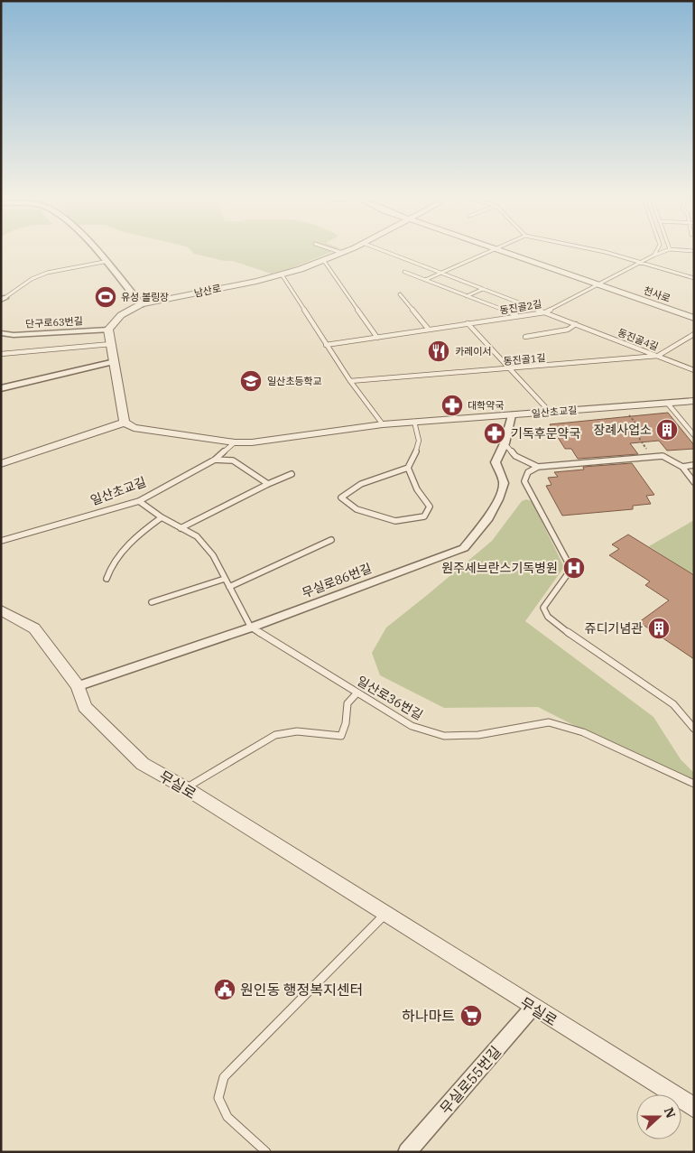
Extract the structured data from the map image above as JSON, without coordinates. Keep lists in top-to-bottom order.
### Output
{
  "streets": {
    "street": [
      "남산로",
      "천사로",
      "단구로63번길",
      "일산초교길",
      "무실로86번길",
      "무실로",
      "무실로55번길"
    ],
    "lane": [
      "동진골2길",
      "동진골4길",
      "동진골1길",
      "일산로36번길"
    ]
  },
  "crossings": [
    ["남산로", "단구로63번길"],
    ["천사로", "동진골2길"],
    ["동진골2길", "동진골4길"],
    ["동진골4길", "동진골1길"],
    ["일산초교길", "무실로86번길"],
    ["무실로86번길", "일산로36번길"],
    ["무실로86번길", "무실로"],
    ["무실로", "무실로55번길"]
  ],
  "places": {
    "sports": ["유성 볼링장"],
    "restaurant": ["카레이서"],
    "school or university": ["일산초등학교"],
    "pharmacy": ["대학약국", "기독후문약국"],
    "building": ["장례사업소", "쥬디기념관"],
    "hospital": ["원주세브란스기독병원"],
    "public building": ["원인동 행정복지센터"],
    "supermarket": ["하나마트"]
  },
  "north": "right"
}
